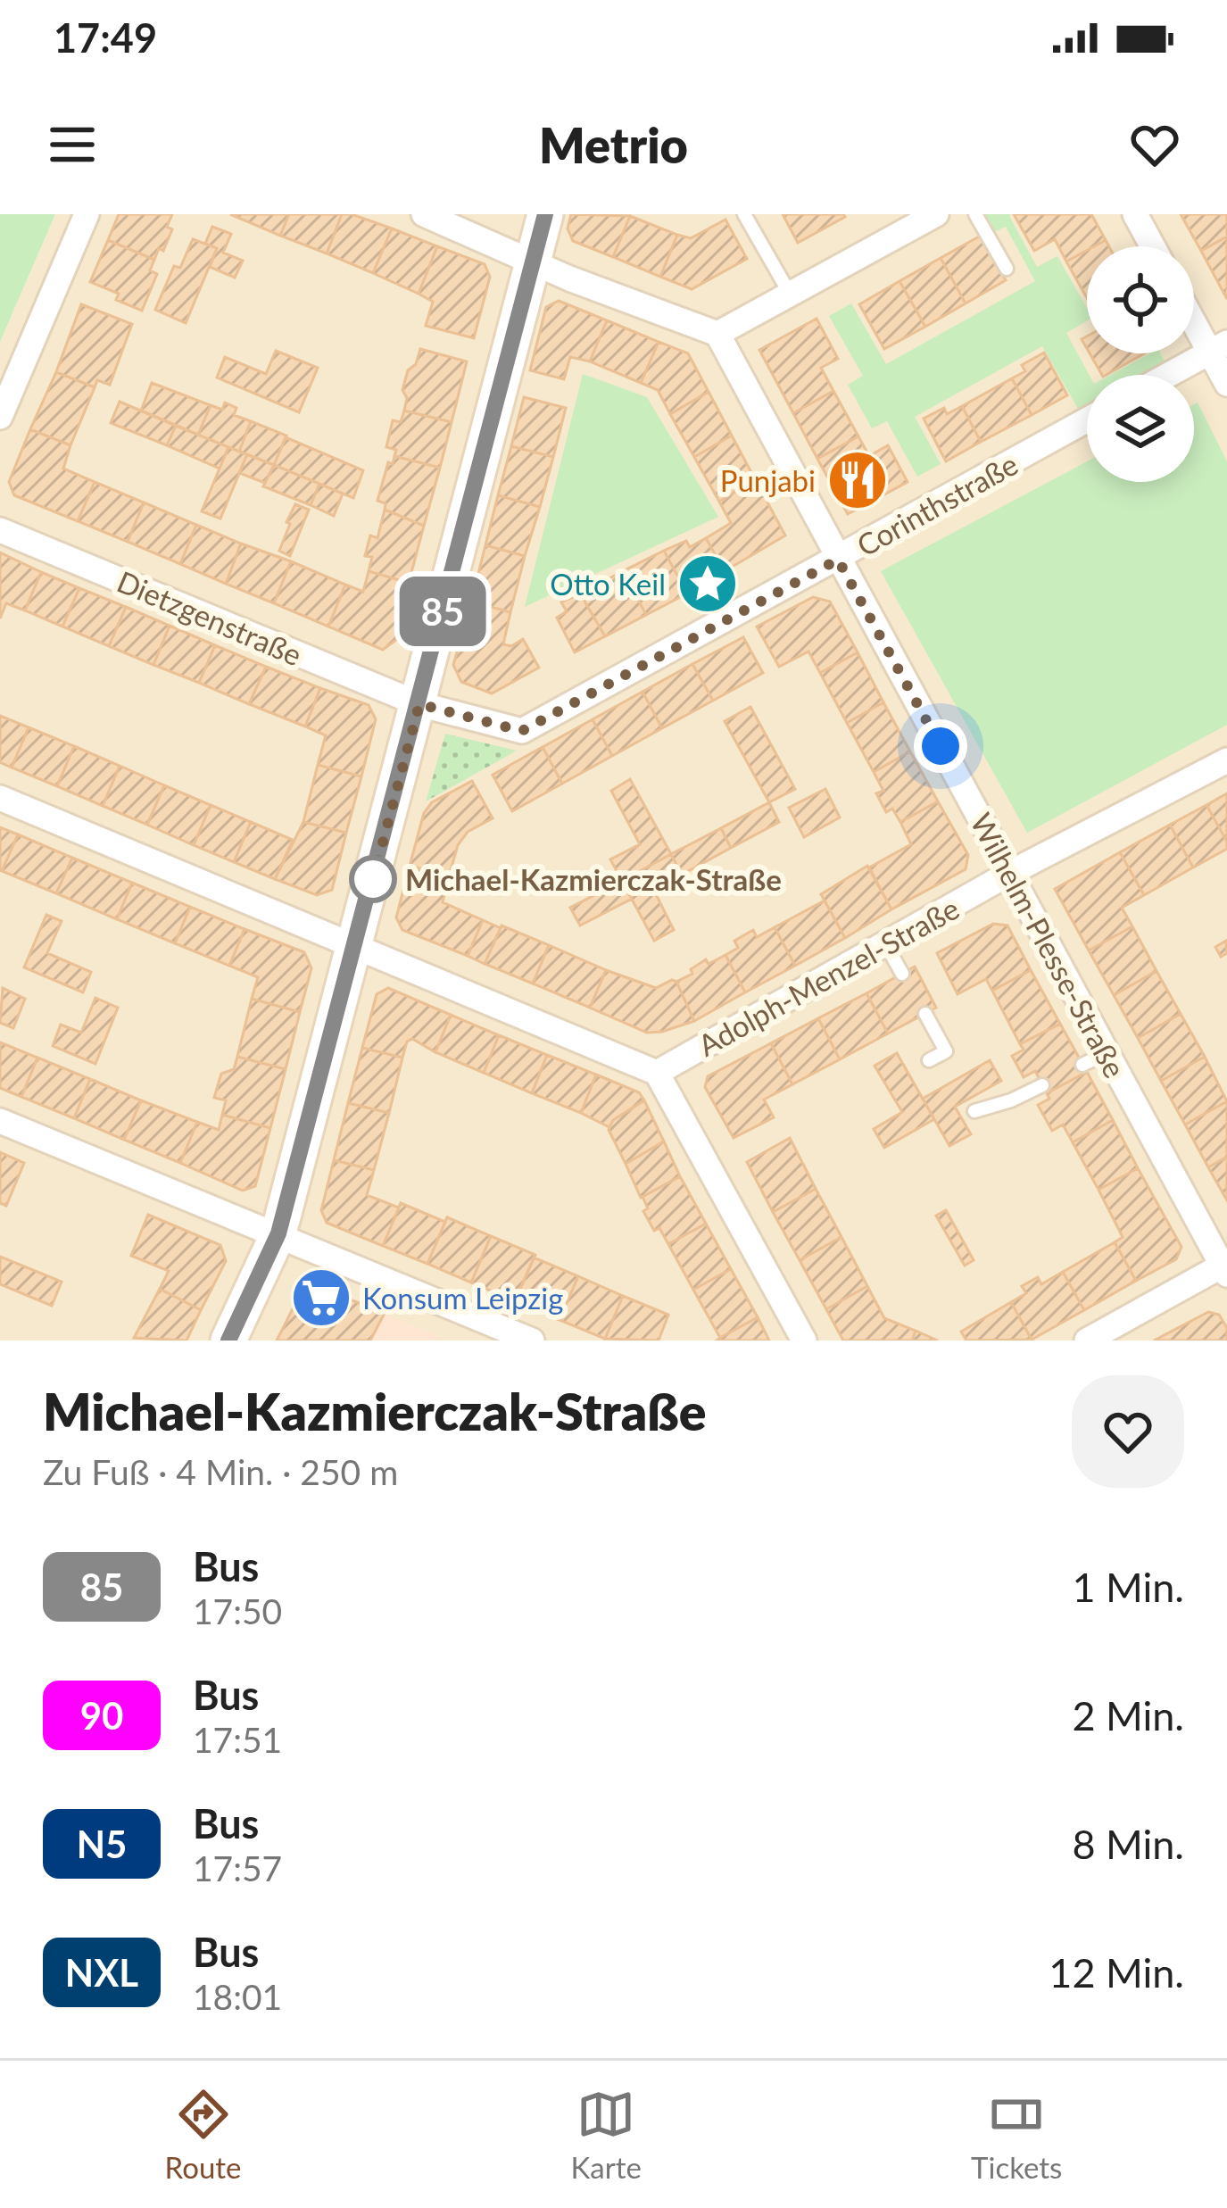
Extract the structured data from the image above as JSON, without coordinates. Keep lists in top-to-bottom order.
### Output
{
  "streets": {
    "street": [
      "Corinthstraße",
      "Dietzgenstraße",
      "Wilhelm-Plesse-Straße",
      "Adolph-Menzel-Straße"
    ]
  },
  "crossings": [
    ["Corinthstraße", "Dietzgenstraße"],
    ["Corinthstraße", "Wilhelm-Plesse-Straße"],
    ["Wilhelm-Plesse-Straße", "Adolph-Menzel-Straße"]
  ],
  "places": {
    "restaurant": ["Punjabi"],
    "place": ["Otto Keil"],
    "other": ["Michael-Kazmierczak-Straße"],
    "supermarket": ["Konsum Leipzig"]
  },
  "lines": ["bus line 85"],
  "page": {
    "status": "17:49",
    "header": "Metrio",
    "on_map": "85",
    "heading": ["Michael-Kazmierczak-Straße", "Zu Fuß · 4 Min. · 250 m"],
    "list": [
      {
        "mark": "85",
        "name": "Bus",
        "note": "17:50",
        "value": "1 Min."
      },
      {
        "mark": "90",
        "name": "Bus",
        "note": "17:51",
        "value": "2 Min."
      },
      {
        "mark": "N5",
        "name": "Bus",
        "note": "17:57",
        "value": "8 Min."
      },
      {
        "mark": "NXL",
        "name": "Bus",
        "note": "18:01",
        "value": "12 Min."
      }
    ],
    "tabs": ["Route", "Karte", "Tickets"]
  }
}
